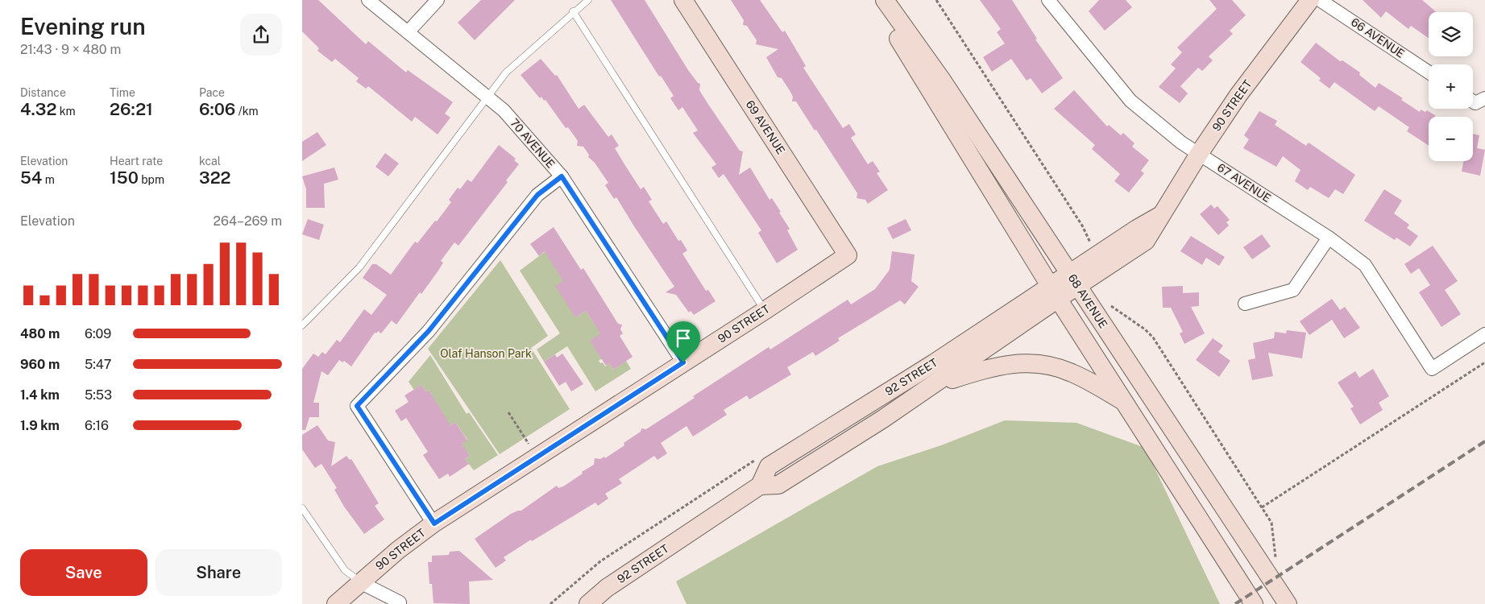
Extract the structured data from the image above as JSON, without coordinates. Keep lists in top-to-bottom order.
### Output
{
  "streets": {
    "main road": [
      "90 STREET",
      "69 AVENUE",
      "68 AVENUE",
      "92 STREET"
    ],
    "street": ["66 AVENUE", "70 AVENUE", "67 AVENUE"]
  },
  "crossings": [
    ["90 STREET", "69 AVENUE"],
    ["90 STREET", "70 AVENUE"],
    ["90 STREET", "67 AVENUE"],
    ["90 STREET", "68 AVENUE"],
    ["90 STREET", "92 STREET"],
    ["68 AVENUE", "92 STREET"]
  ],
  "parks": ["Olaf Hanson Park"],
  "page": {
    "heading": ["Evening run", "21:43 · 9 × 480 m"],
    "map_buttons": ["+", "−"],
    "stats": [
      ["Distance", "4.32 km"],
      ["Time", "26:21"],
      ["Pace", "6:06 /km"],
      ["Elevation", "54 m"],
      ["Heart rate", "150 bpm"],
      ["kcal", "322"]
    ],
    "chart": ["Elevation", "264–269 m"],
    "list": [
      {
        "name": "480 m",
        "note": "6:09"
      },
      {
        "name": "960 m",
        "note": "5:47"
      },
      {
        "name": "1.4 km",
        "note": "5:53"
      },
      {
        "name": "1.9 km",
        "note": "6:16"
      }
    ],
    "buttons": ["Save", "Share"]
  }
}
